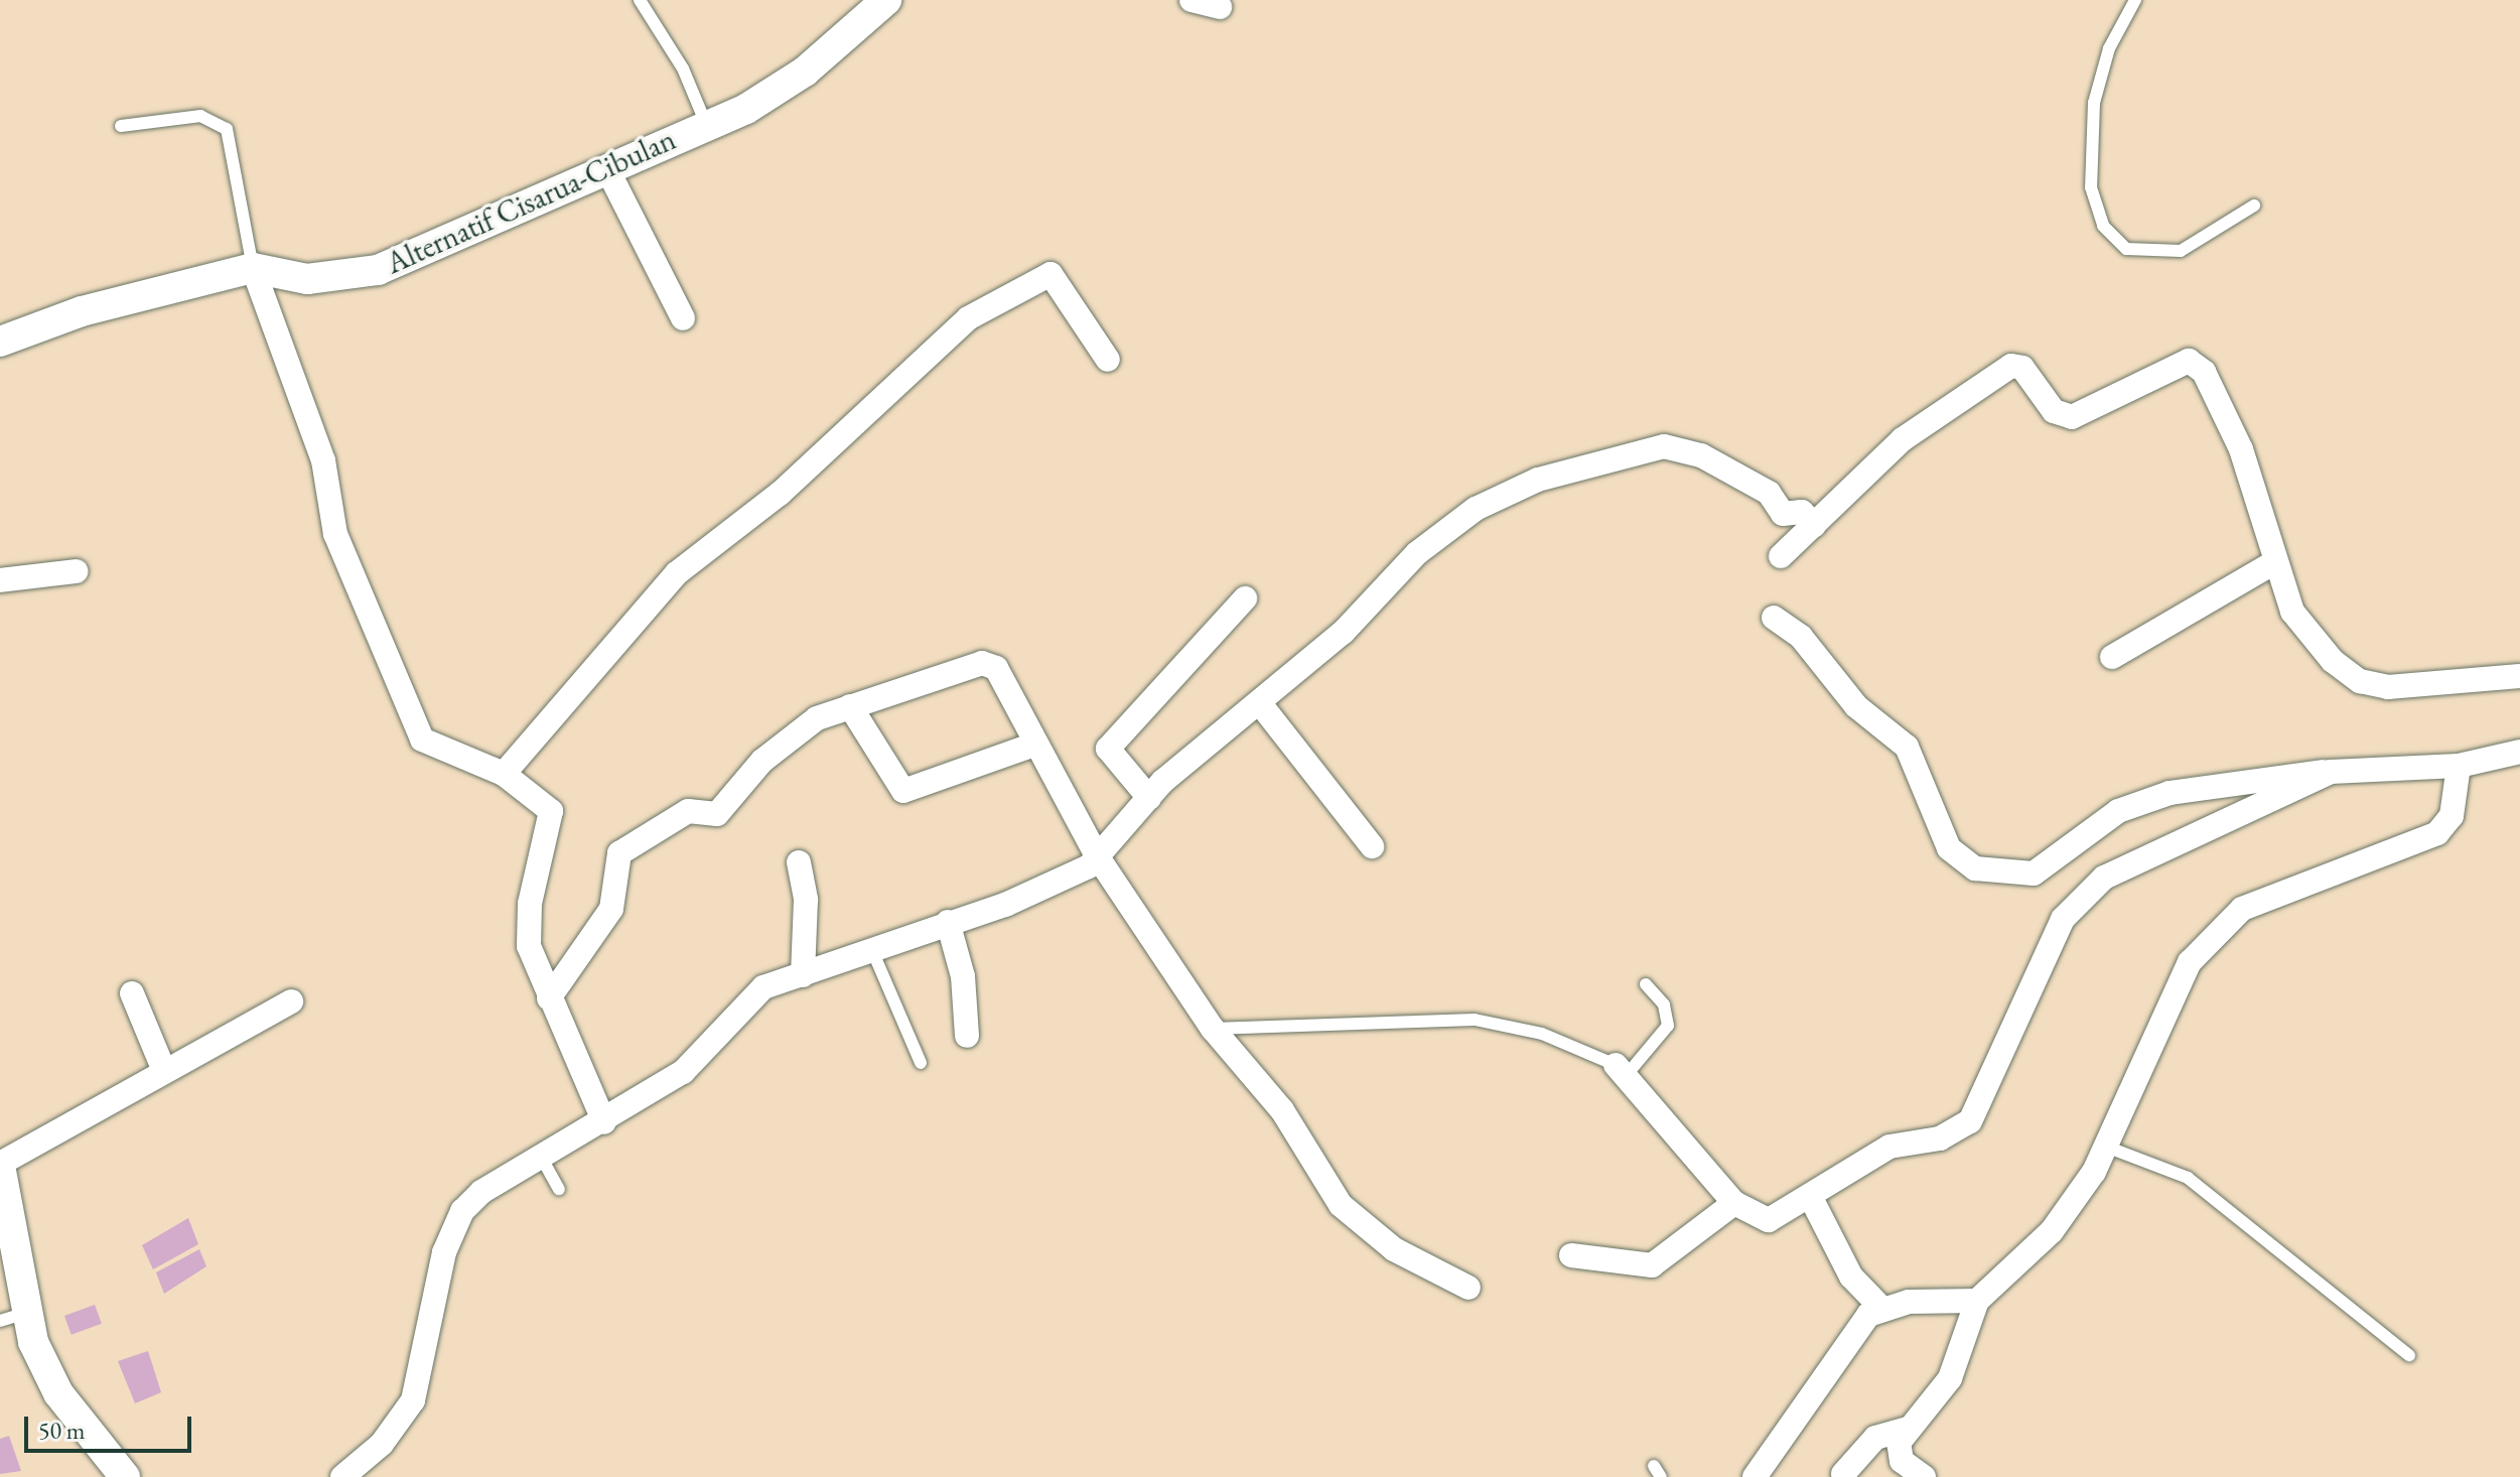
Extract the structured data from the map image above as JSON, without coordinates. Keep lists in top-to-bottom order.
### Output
{
  "streets": {
    "street": ["Alternatif Cisarua-Cibulan"]
  },
  "scale_bar": "50 m"
}
